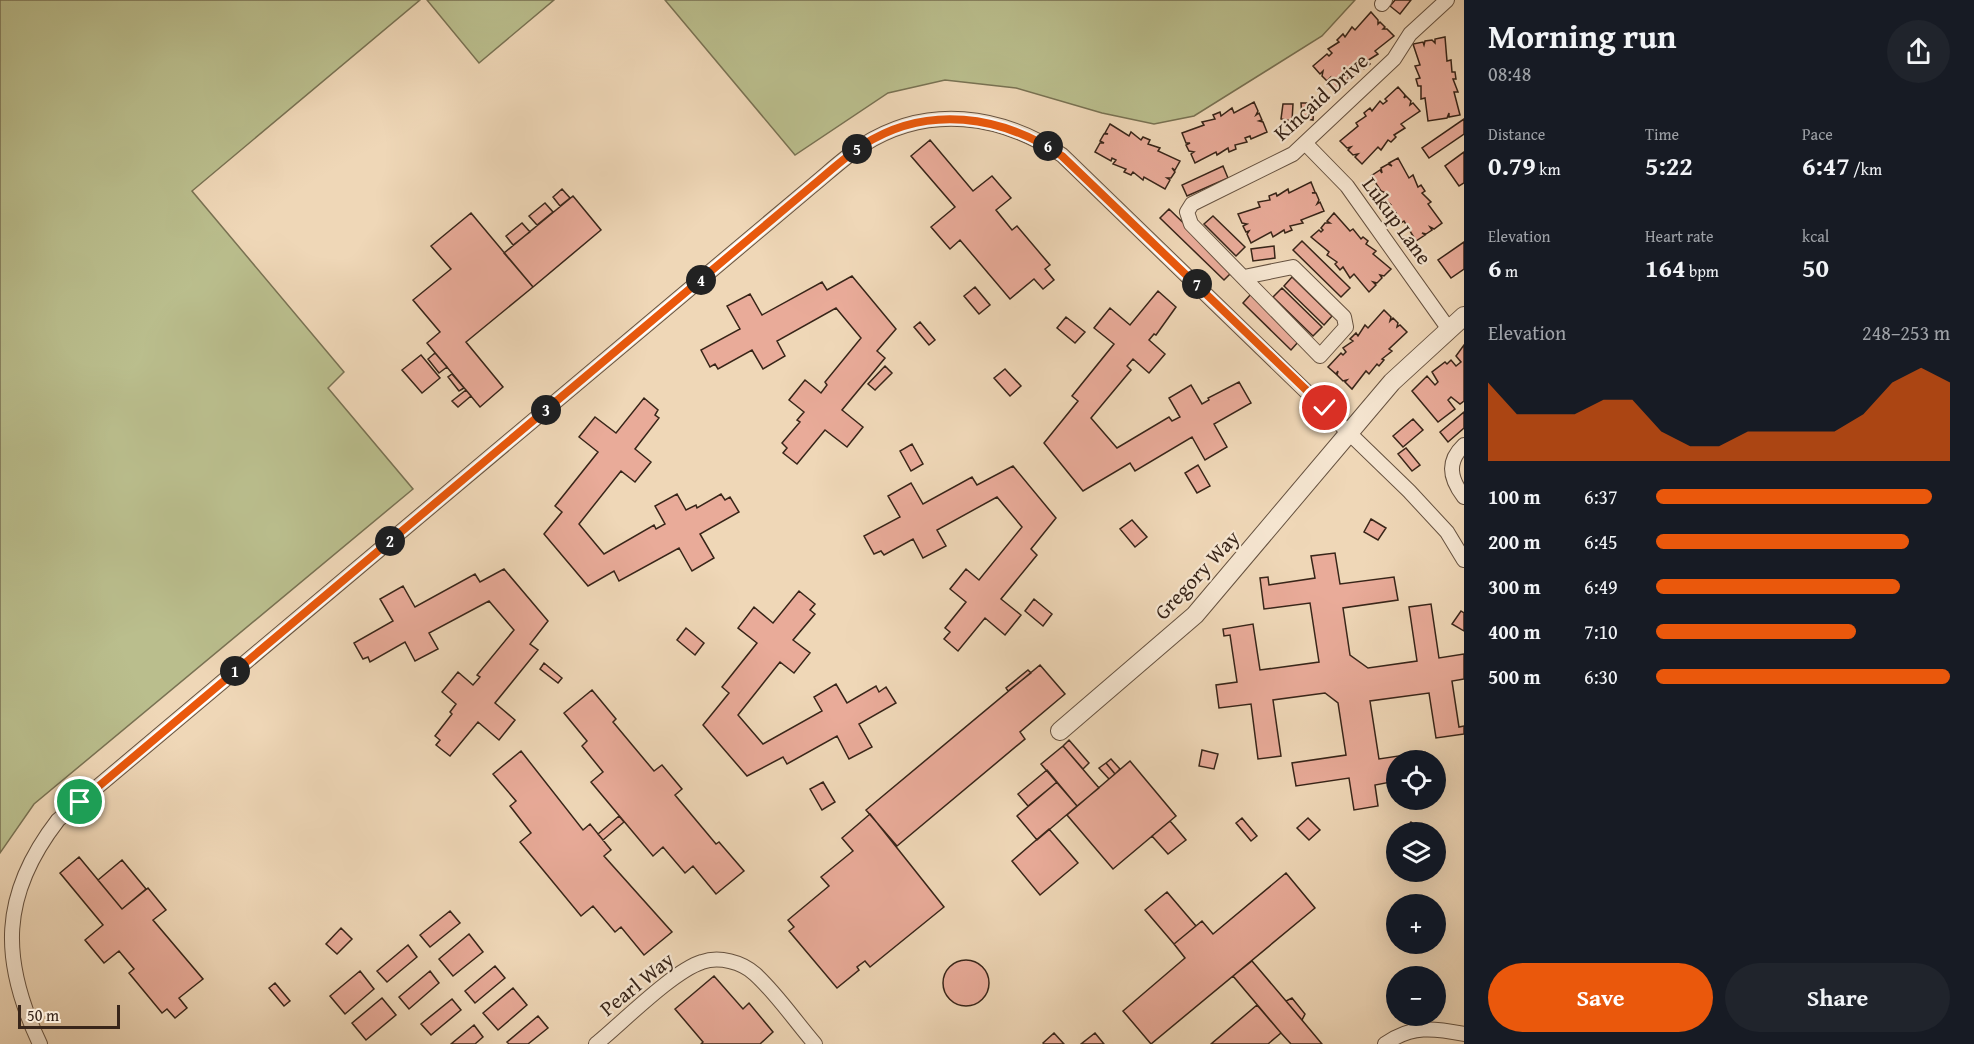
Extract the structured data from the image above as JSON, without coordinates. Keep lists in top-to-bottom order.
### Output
{
  "streets": {
    "street": [
      "Kincaid Drive",
      "Lukup Lane",
      "Gregory Way",
      "Pearl Way"
    ]
  },
  "crossings": [
    ["Kincaid Drive", "Lukup Lane"],
    ["Lukup Lane", "Gregory Way"]
  ],
  "scale_bar": "50 m",
  "page": {
    "heading": ["Morning run", "08:48"],
    "stats": [
      ["Distance", "0.79 km"],
      ["Time", "5:22"],
      ["Pace", "6:47 /km"],
      ["Elevation", "6 m"],
      ["Heart rate", "164 bpm"],
      ["kcal", "50"]
    ],
    "pins": [
      "6",
      "5",
      "4",
      "7",
      "3",
      "2",
      "1"
    ],
    "chart": ["Elevation", "248–253 m"],
    "list": [
      {
        "name": "100 m",
        "note": "6:37"
      },
      {
        "name": "200 m",
        "note": "6:45"
      },
      {
        "name": "300 m",
        "note": "6:49"
      },
      {
        "name": "400 m",
        "note": "7:10"
      },
      {
        "name": "500 m",
        "note": "6:30"
      }
    ],
    "map_buttons": ["+", "−"],
    "buttons": ["Save", "Share"],
    "scale": "50 m"
  }
}
